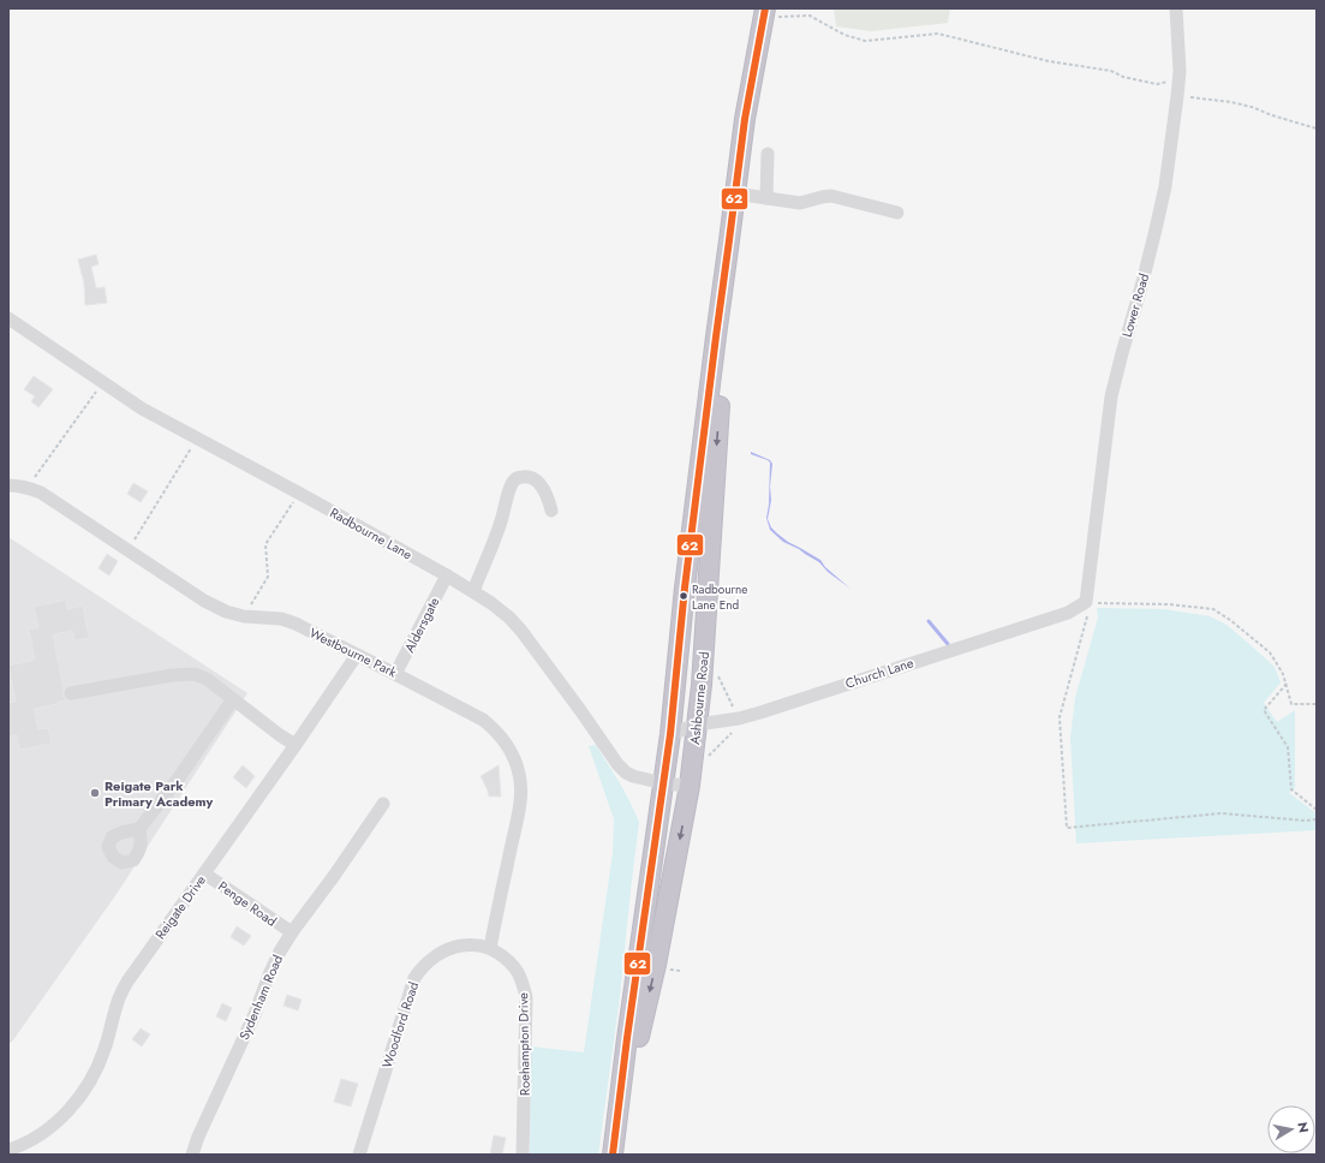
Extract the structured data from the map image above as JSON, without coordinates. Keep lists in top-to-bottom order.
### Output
{
  "streets": {
    "highway": ["Ashbourne Road"],
    "street": [
      "Lower Road",
      "Radbourne Lane",
      "Aldersgate",
      "Westbourne Park",
      "Church Lane",
      "Penge Road",
      "Reigate Drive",
      "Sydenham Road",
      "Woodford Road",
      "Roehampton Drive"
    ]
  },
  "crossings": [
    ["Lower Road", "Church Lane"],
    ["Radbourne Lane", "Aldersgate"],
    ["Radbourne Lane", "Ashbourne Road"],
    ["Aldersgate", "Westbourne Park"],
    ["Westbourne Park", "Reigate Drive"],
    ["Westbourne Park", "Woodford Road"],
    ["Westbourne Park", "Roehampton Drive"],
    ["Church Lane", "Ashbourne Road"],
    ["Penge Road", "Reigate Drive"],
    ["Penge Road", "Sydenham Road"],
    ["Woodford Road", "Roehampton Drive"]
  ],
  "places": ["Radbourne Lane End", "Reigate Park Primary Academy"],
  "lines": ["transit line 62"],
  "north": "right"
}
